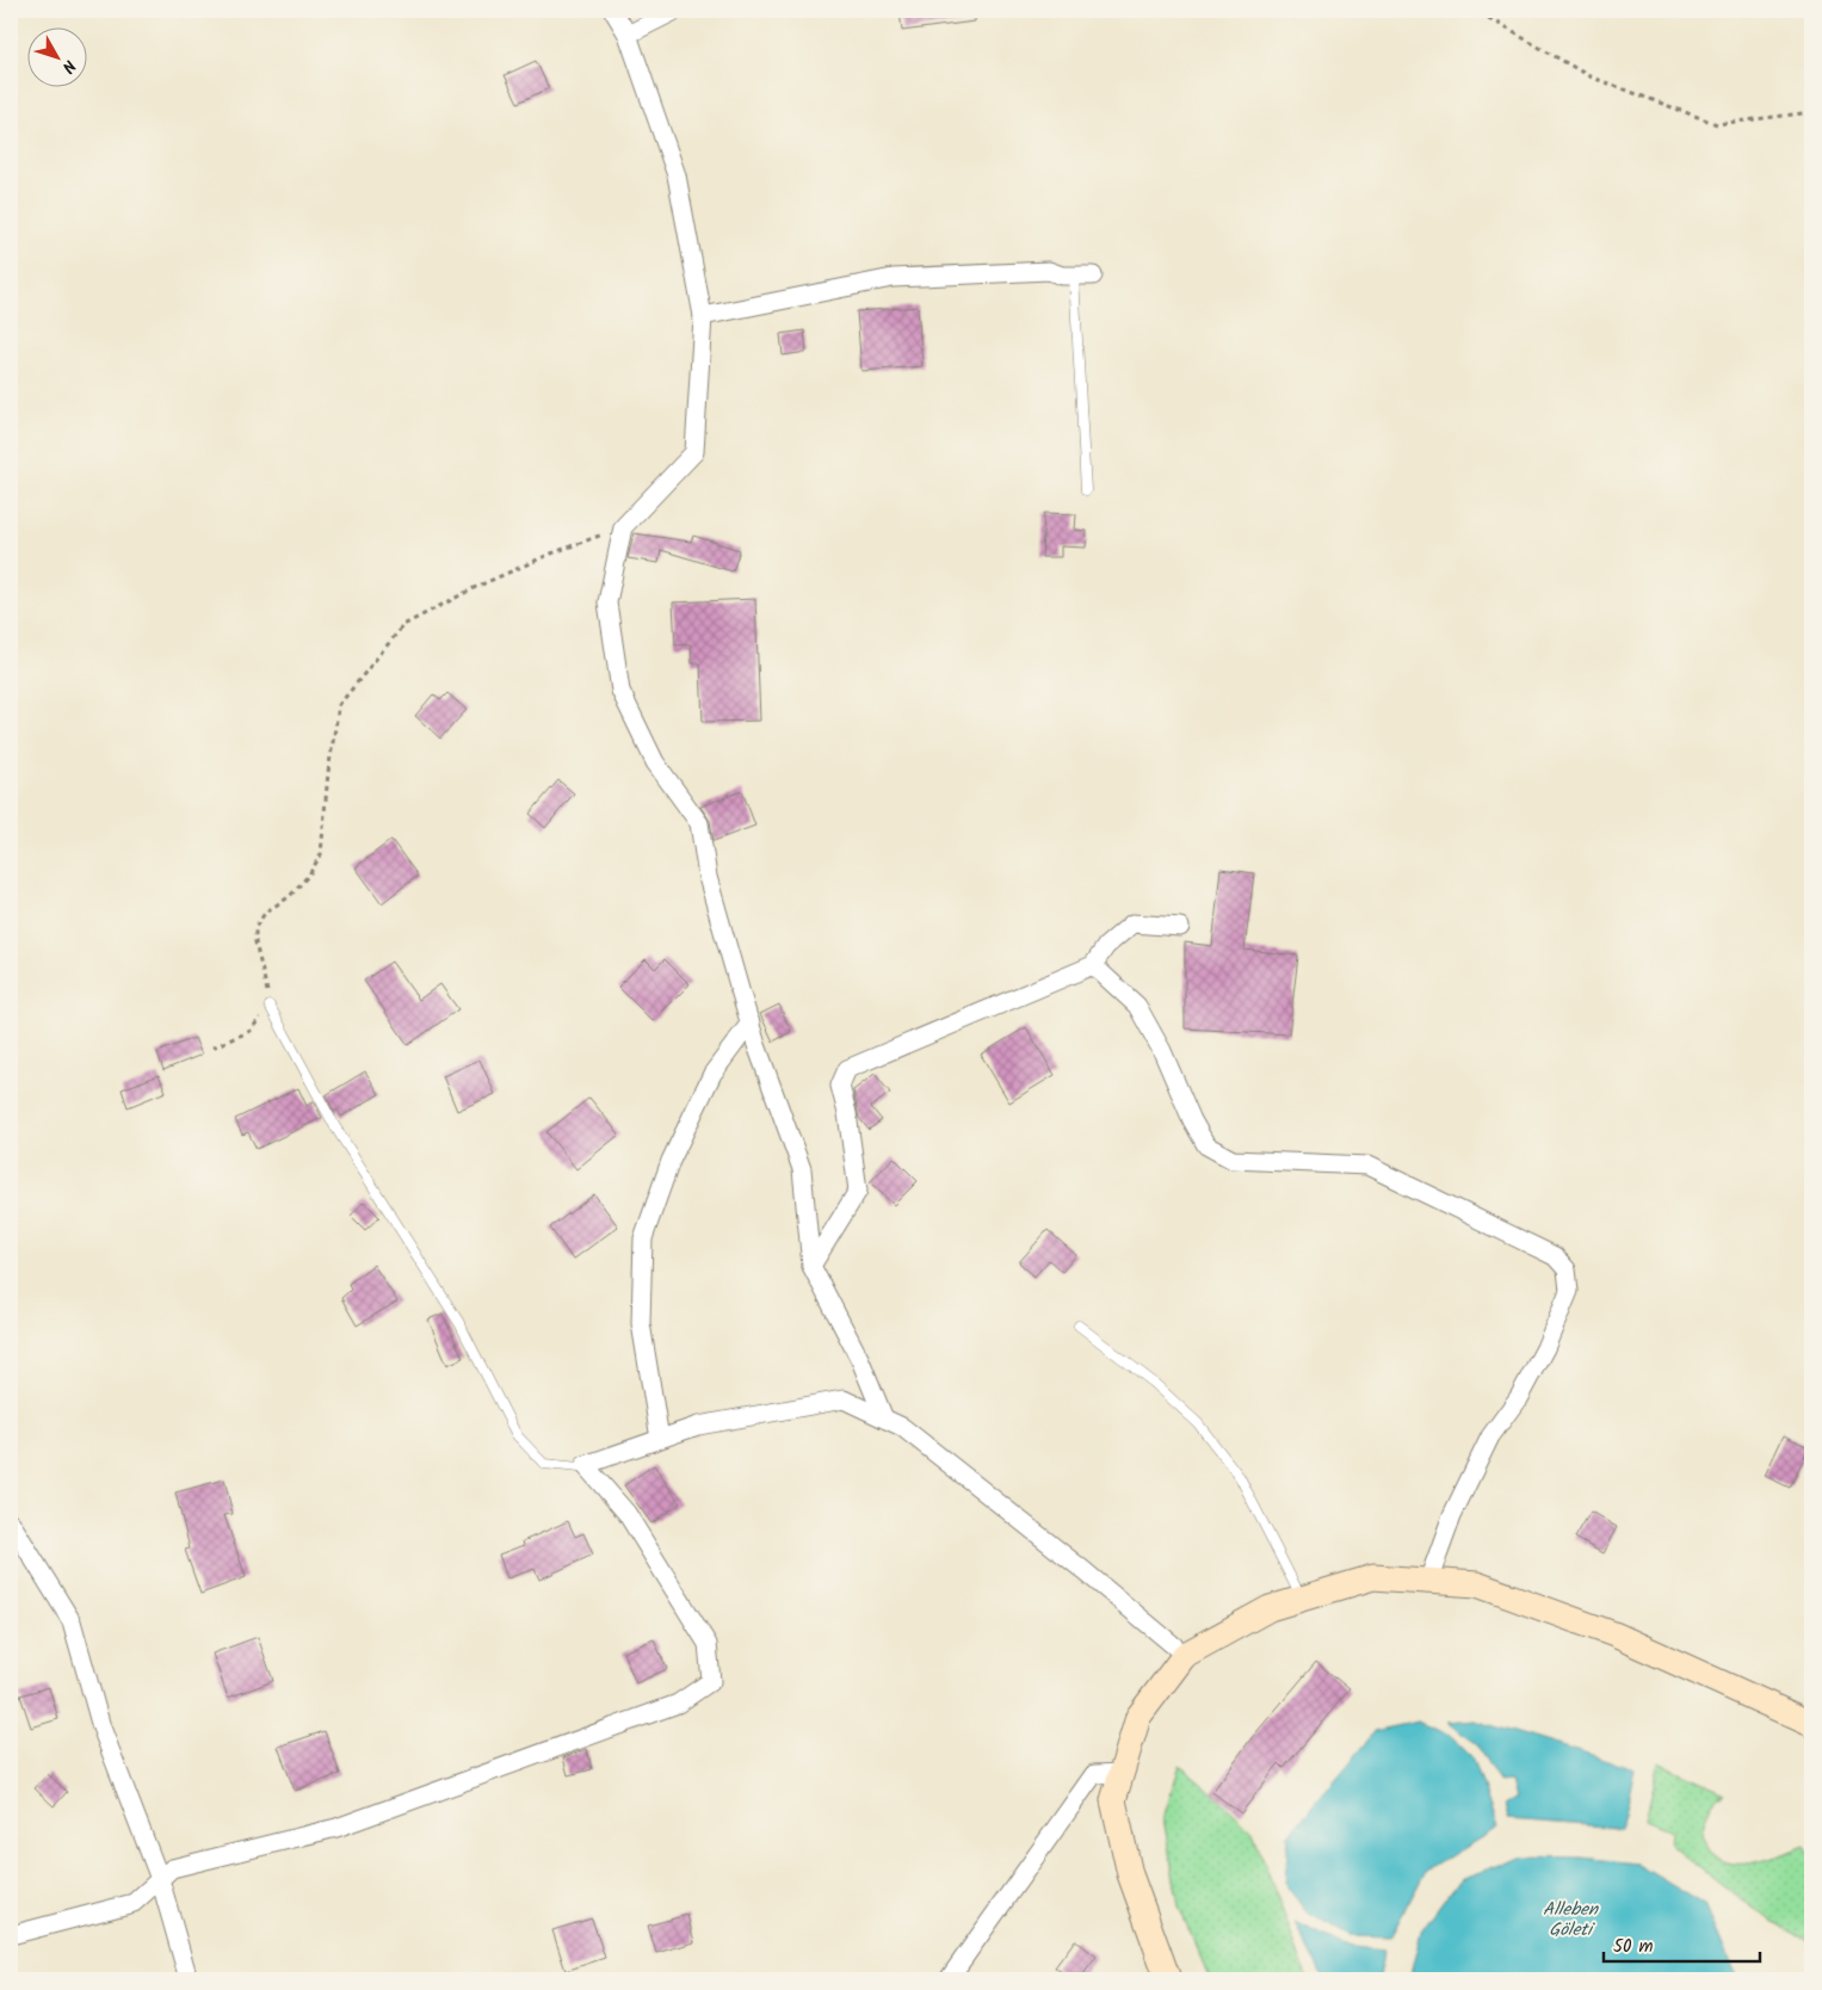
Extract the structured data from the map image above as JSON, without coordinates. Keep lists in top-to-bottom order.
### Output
{
  "water": ["Alleben Göleti"],
  "scale_bar": "50 m",
  "north": "bottom right"
}
